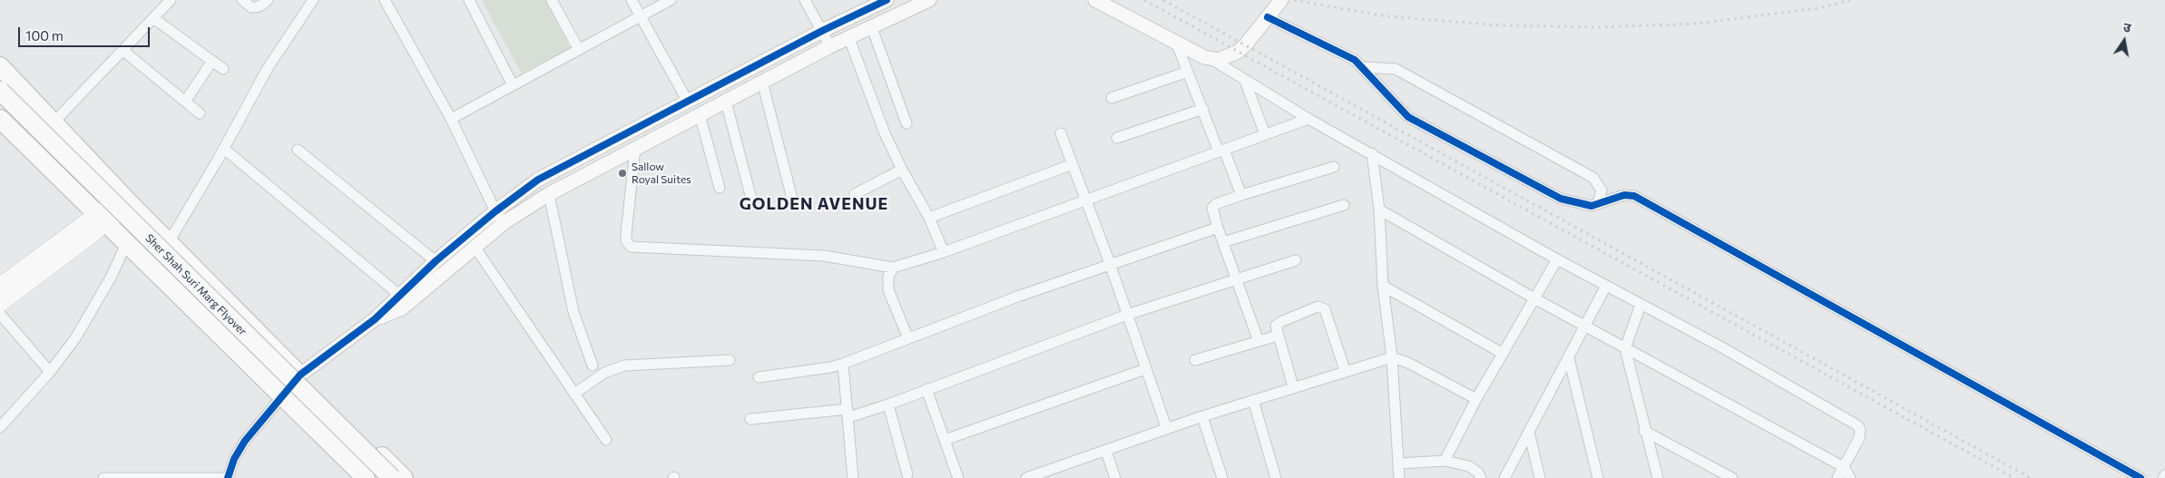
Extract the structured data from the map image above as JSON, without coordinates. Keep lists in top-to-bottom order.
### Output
{
  "streets": {
    "highway": ["Sher Shah Suri Marg Flyover"]
  },
  "districts": ["GOLDEN AVENUE"],
  "places": ["Sallow Royal Suites"],
  "scale_bar": "100 m",
  "north": "top"
}
